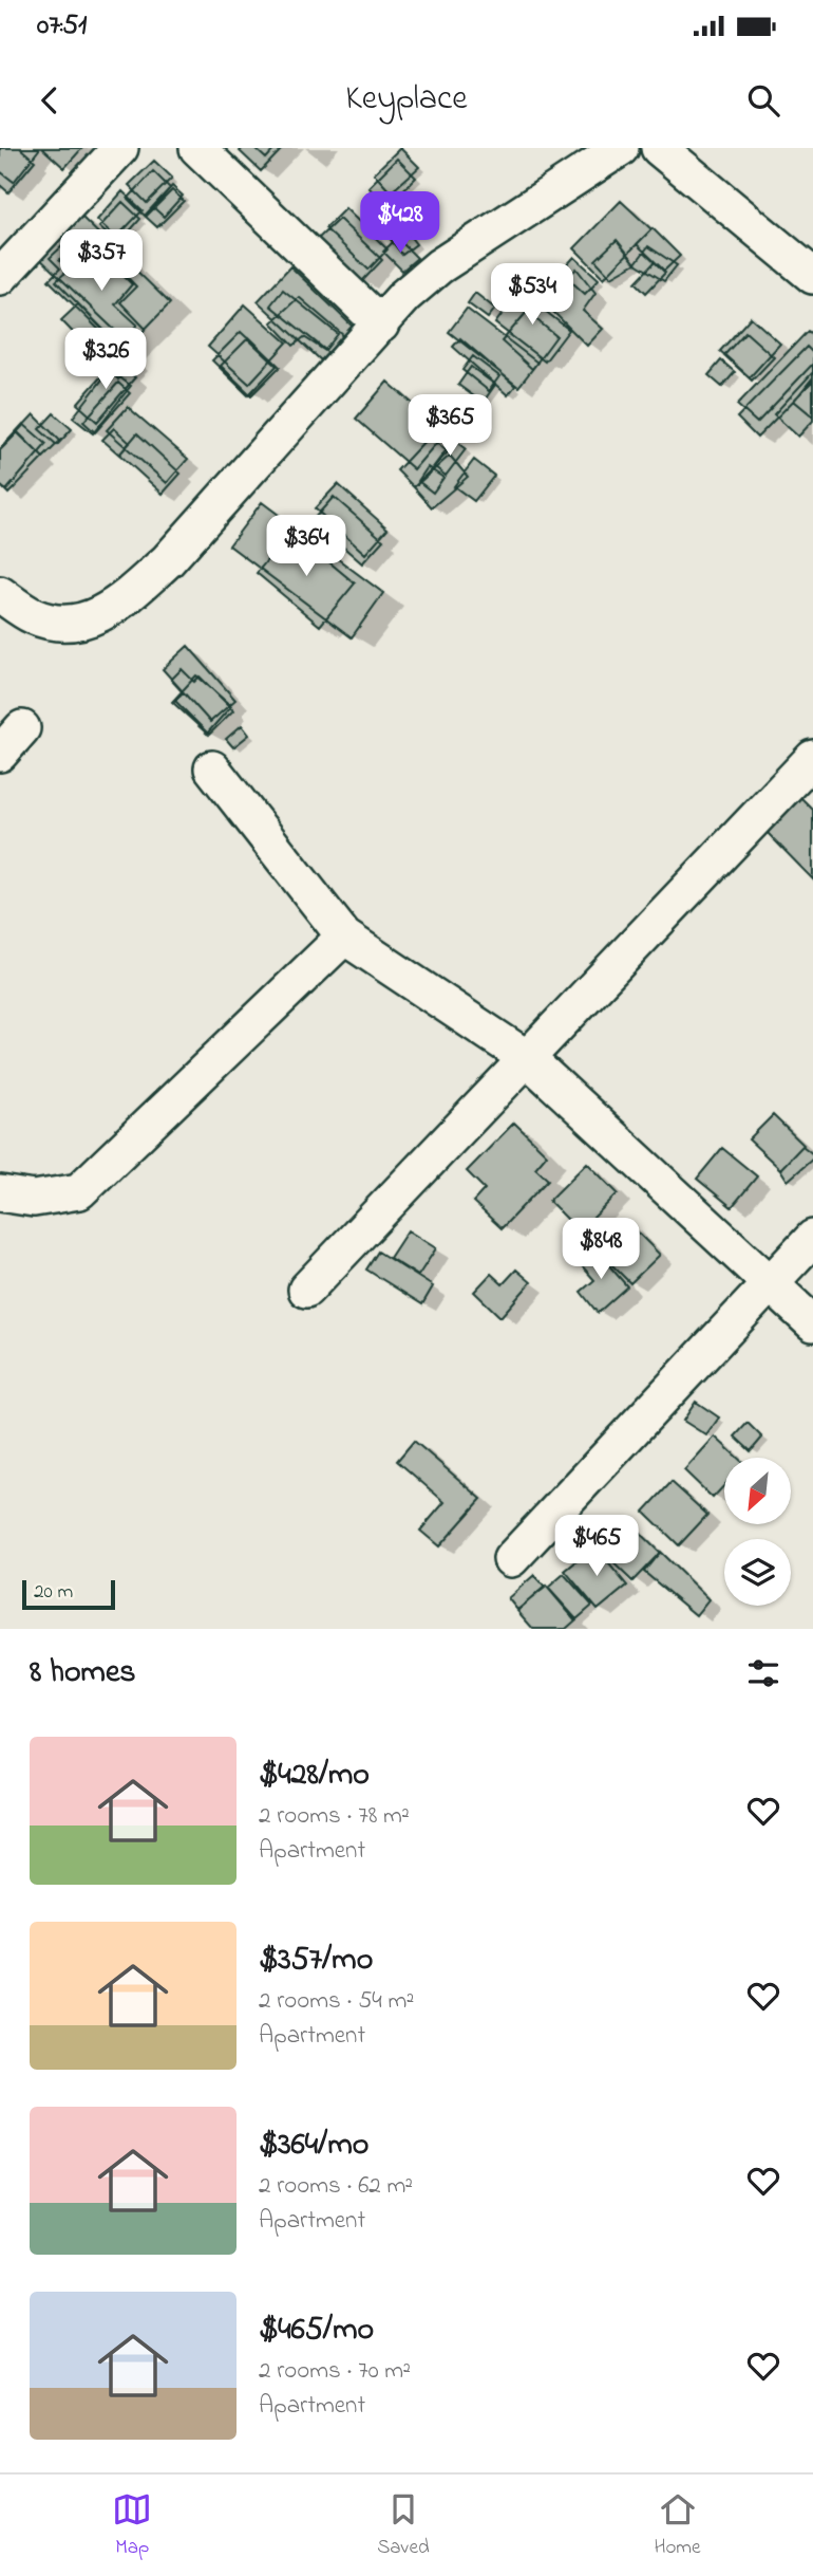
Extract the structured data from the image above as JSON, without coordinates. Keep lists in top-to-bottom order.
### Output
{
  "scale_bar": "20 m",
  "north": "bottom left",
  "page": {
    "status": "07:51",
    "header": "Keyplace",
    "price": [
      "$428",
      "$357",
      "$534",
      "$326",
      "$365",
      "$364",
      "$848",
      "$465"
    ],
    "scale": "20 m",
    "heading": "8 homes",
    "list": [
      {
        "name": "$428/mo",
        "note": "2 rooms · 78 m² · Apartment"
      },
      {
        "name": "$357/mo",
        "note": "2 rooms · 54 m² · Apartment"
      },
      {
        "name": "$364/mo",
        "note": "2 rooms · 62 m² · Apartment"
      },
      {
        "name": "$465/mo",
        "note": "2 rooms · 70 m² · Apartment"
      }
    ],
    "tabs": ["Map", "Saved", "Home"]
  }
}
